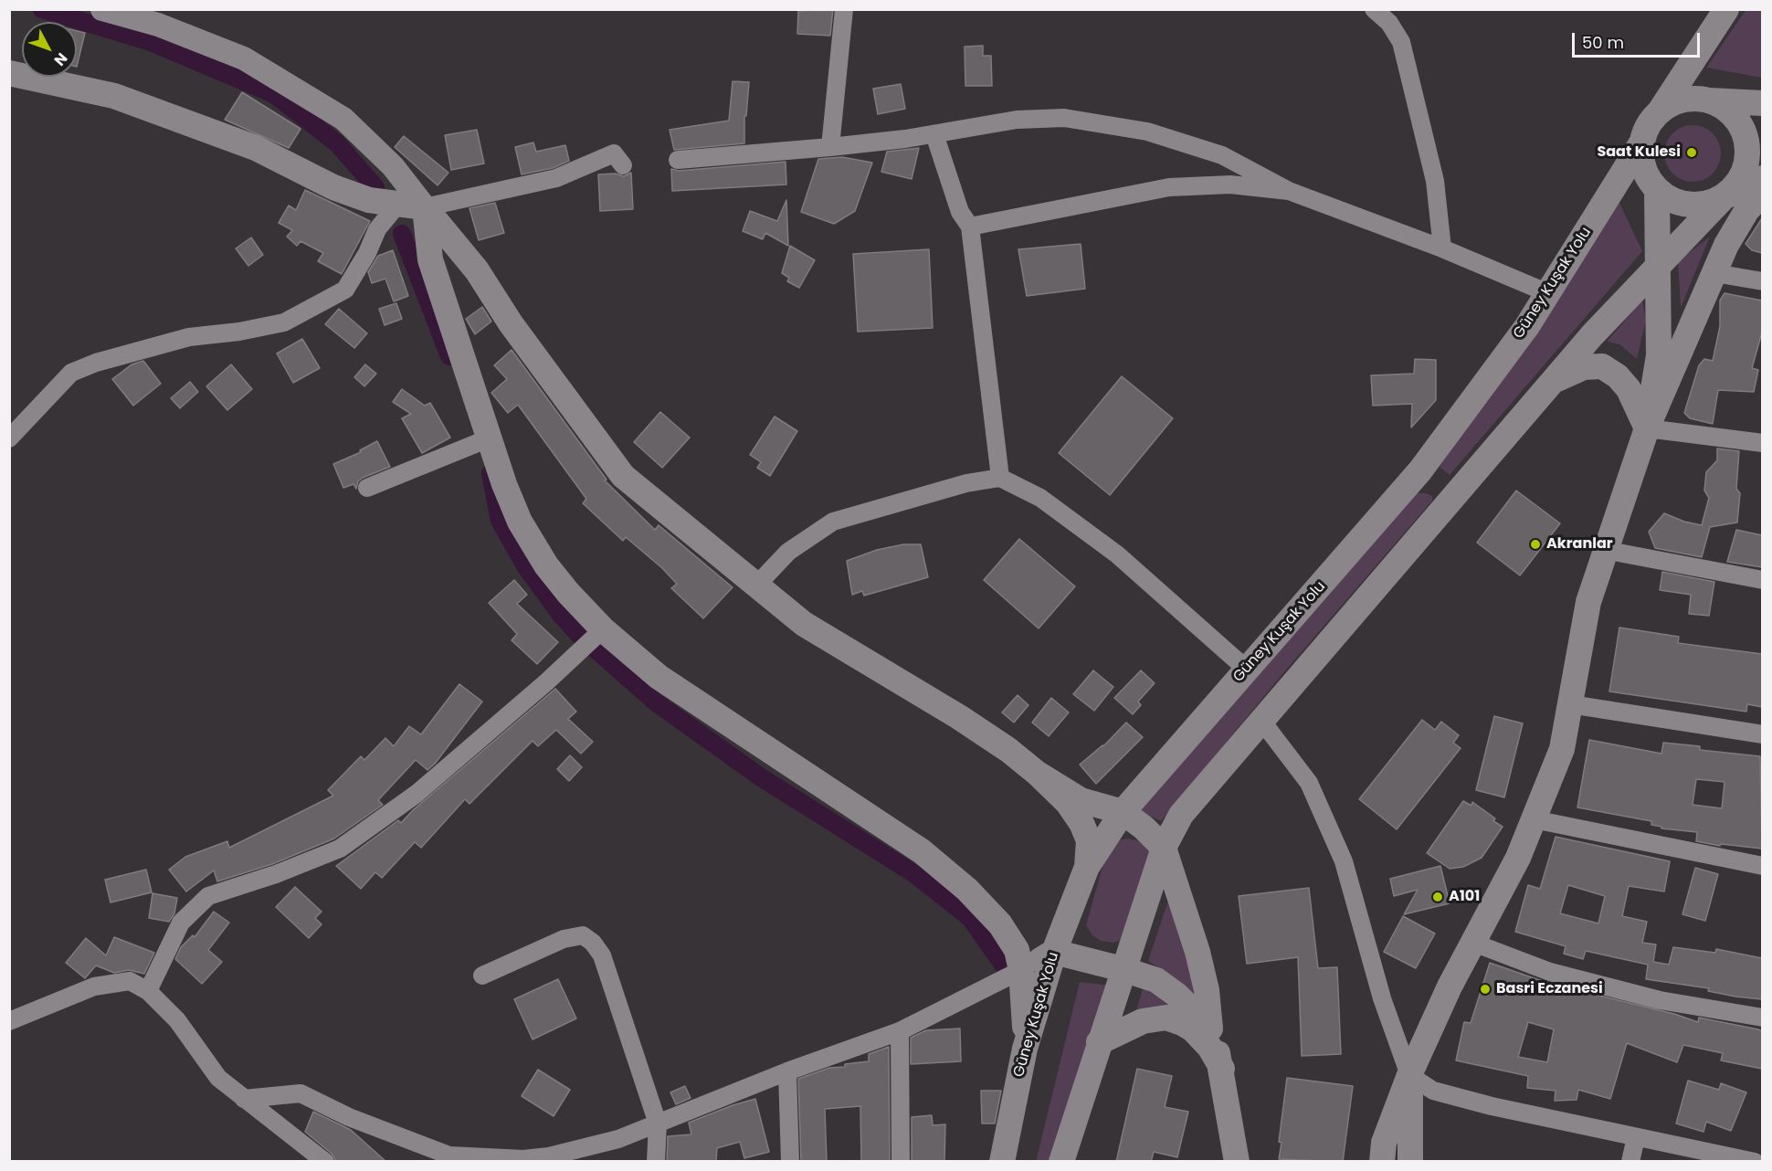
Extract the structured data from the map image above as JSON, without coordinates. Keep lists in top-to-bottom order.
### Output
{
  "streets": {
    "main road": ["Güney Kuşak Yolu"]
  },
  "places": [
    "Saat Kulesi",
    "Akranlar",
    "A101",
    "Basri Eczanesi"
  ],
  "scale_bar": "50 m",
  "north": "bottom right"
}
